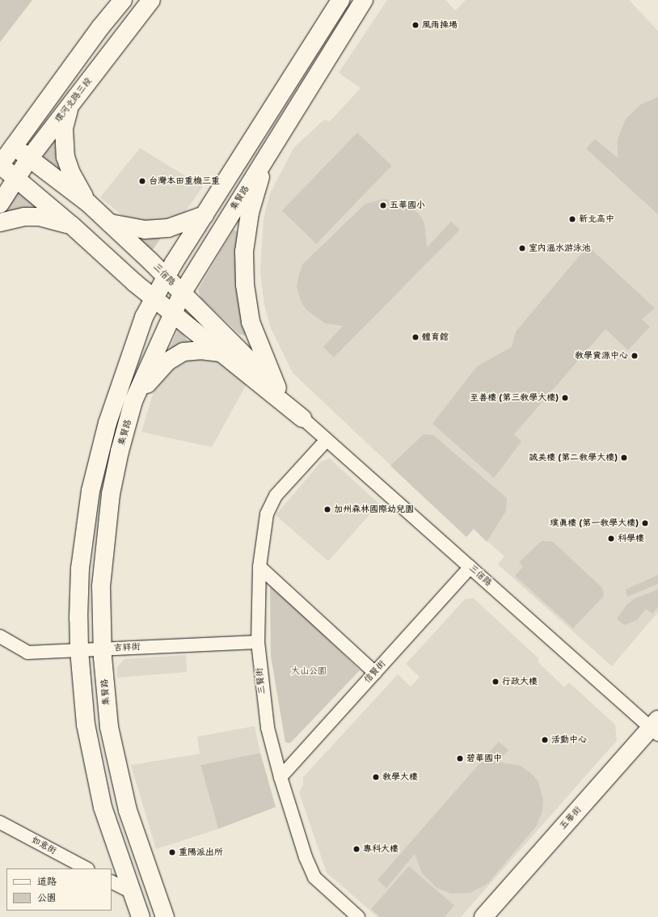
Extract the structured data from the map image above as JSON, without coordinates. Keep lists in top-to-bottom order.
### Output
{
  "streets": {
    "main road": [
      "環河北路三段",
      "集賢路",
      "三信路",
      "五華街"
    ],
    "street": [
      "吉祥街",
      "信賢街",
      "三賢街",
      "如意街"
    ]
  },
  "crossings": [
    ["環河北路三段", "三信路"],
    ["集賢路", "三信路"],
    ["集賢路", "吉祥街"],
    ["三信路", "信賢街"],
    ["三信路", "三賢街"],
    ["三信路", "五華街"],
    ["吉祥街", "三賢街"],
    ["信賢街", "三賢街"]
  ],
  "parks": ["大山公園"],
  "places": [
    "風雨操場",
    "台灣本田重機三重",
    "五華國小",
    "新北高中",
    "室內溫水游泳池",
    "體育館",
    "教學資源中心",
    "至善樓 (第三教學大樓)",
    "誠美樓 (第二教學大樓)",
    "加州森林國際幼兒園",
    "璞真樓 (第一教學大樓)",
    "科學樓",
    "行政大樓",
    "活動中心",
    "碧華國中",
    "教學大樓",
    "專科大樓",
    "重陽派出所"
  ],
  "legend": ["道路", "公園"]
}
